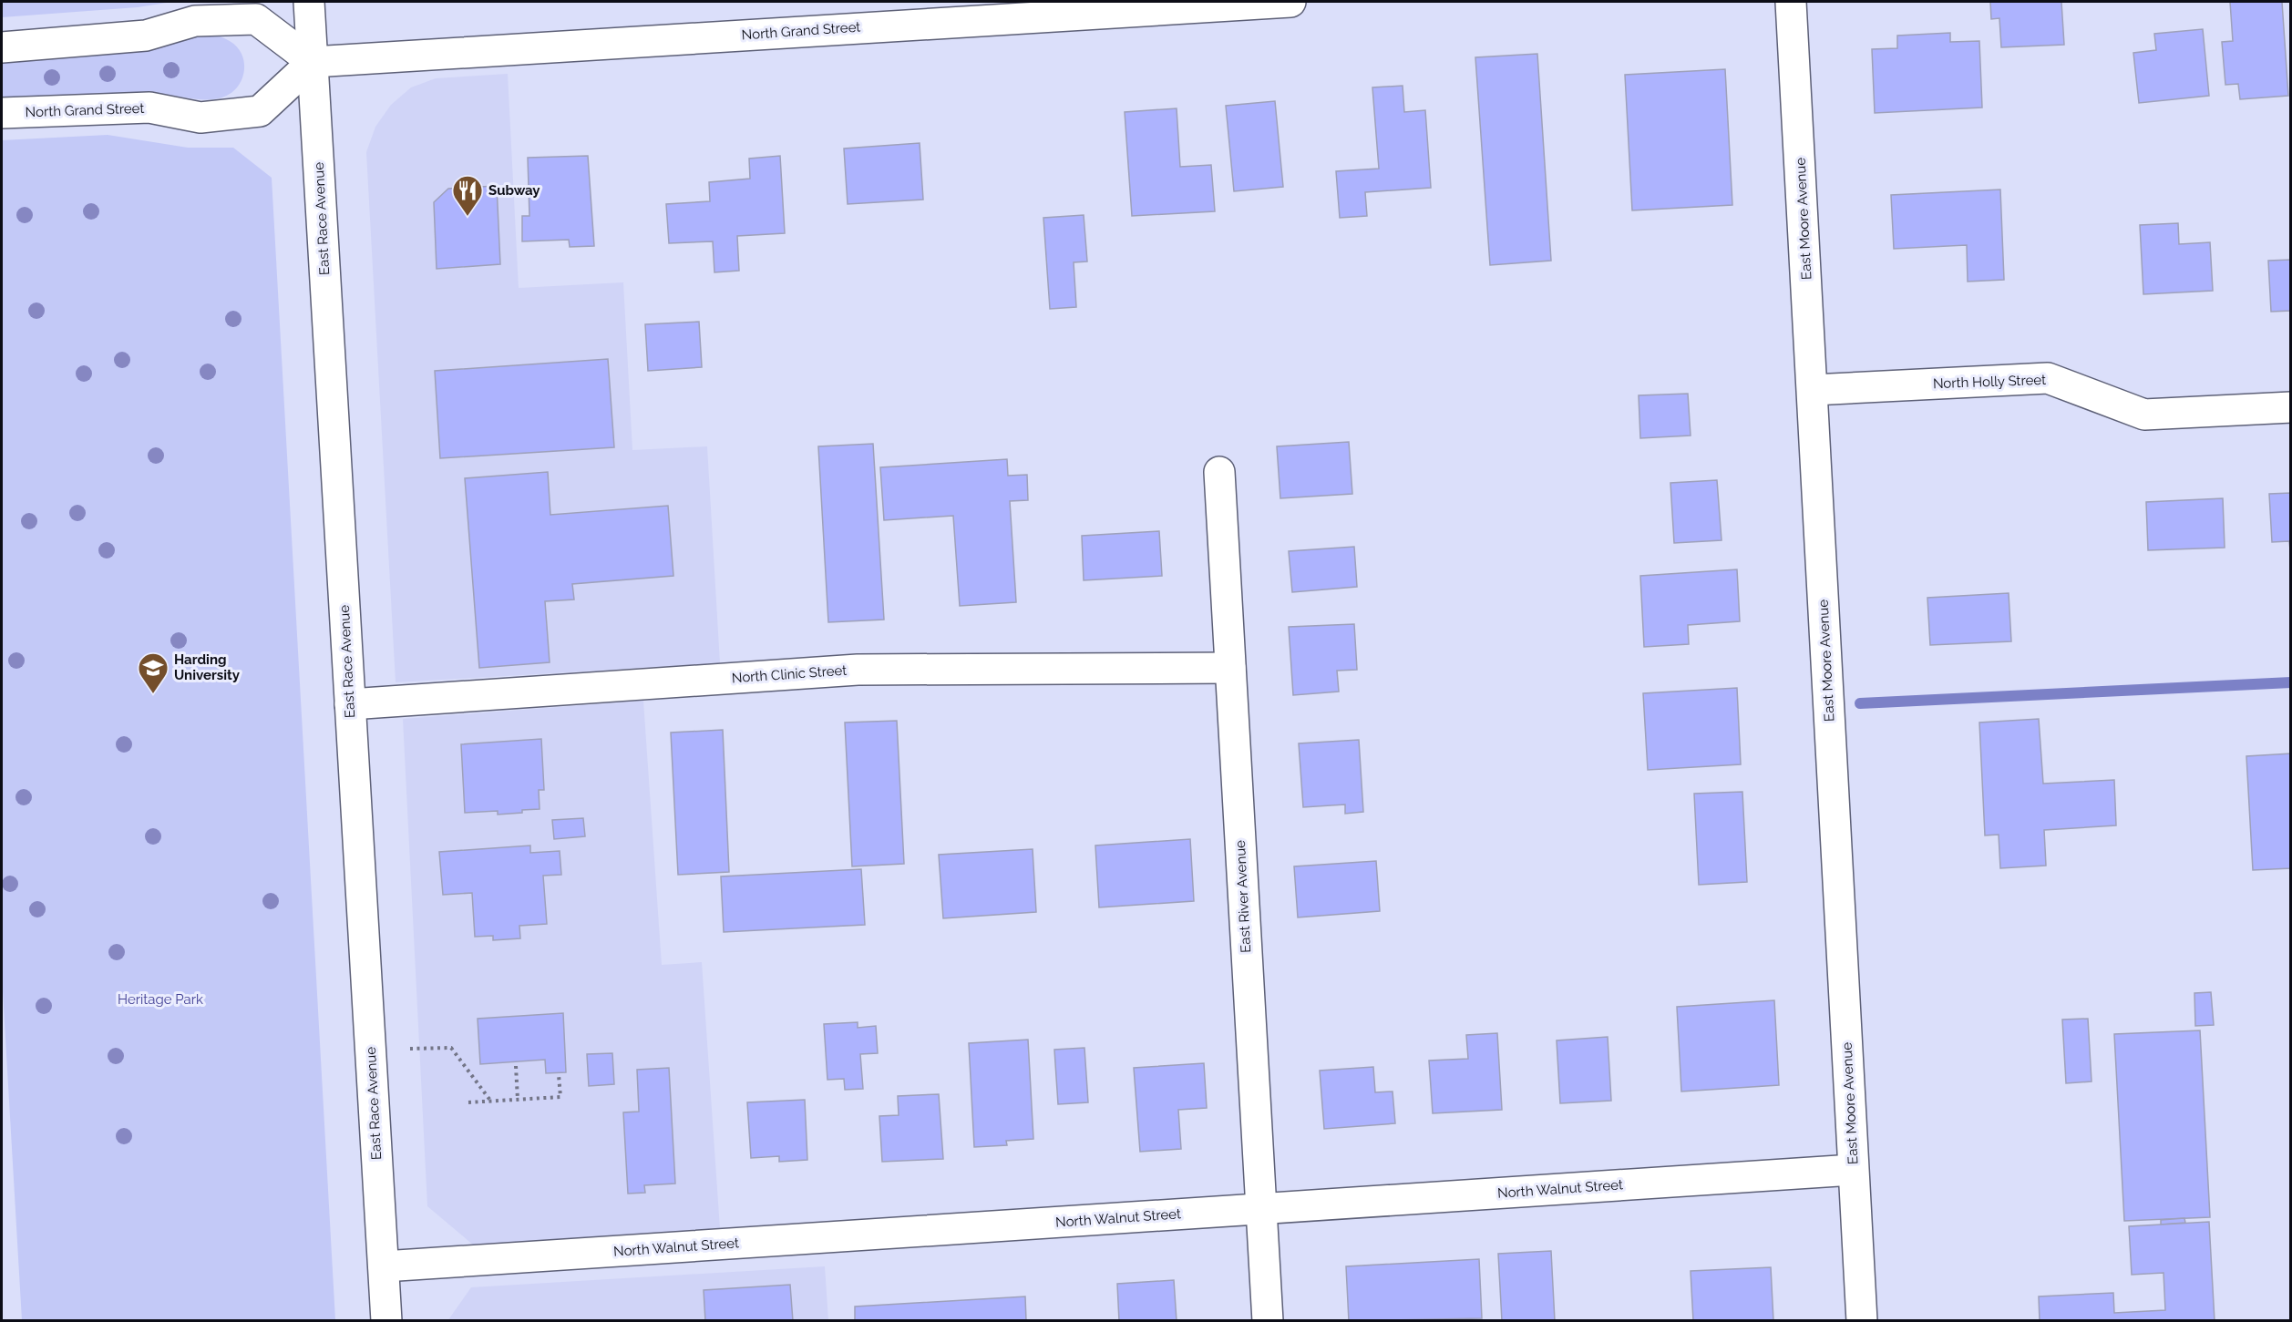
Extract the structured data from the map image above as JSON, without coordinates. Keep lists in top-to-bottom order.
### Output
{
  "streets": {
    "street": [
      "North Grand Street",
      "East Race Avenue",
      "East Moore Avenue",
      "North Holly Street",
      "North Clinic Street",
      "East River Avenue",
      "North Walnut Street"
    ]
  },
  "crossings": [
    ["North Grand Street", "East Race Avenue"],
    ["East Race Avenue", "North Clinic Street"],
    ["East Race Avenue", "North Walnut Street"],
    ["East Moore Avenue", "North Holly Street"],
    ["East Moore Avenue", "North Walnut Street"],
    ["North Clinic Street", "East River Avenue"],
    ["East River Avenue", "North Walnut Street"]
  ],
  "parks": ["Heritage Park"],
  "places": {
    "restaurant": ["Subway"],
    "school or university": ["Harding University"]
  }
}
